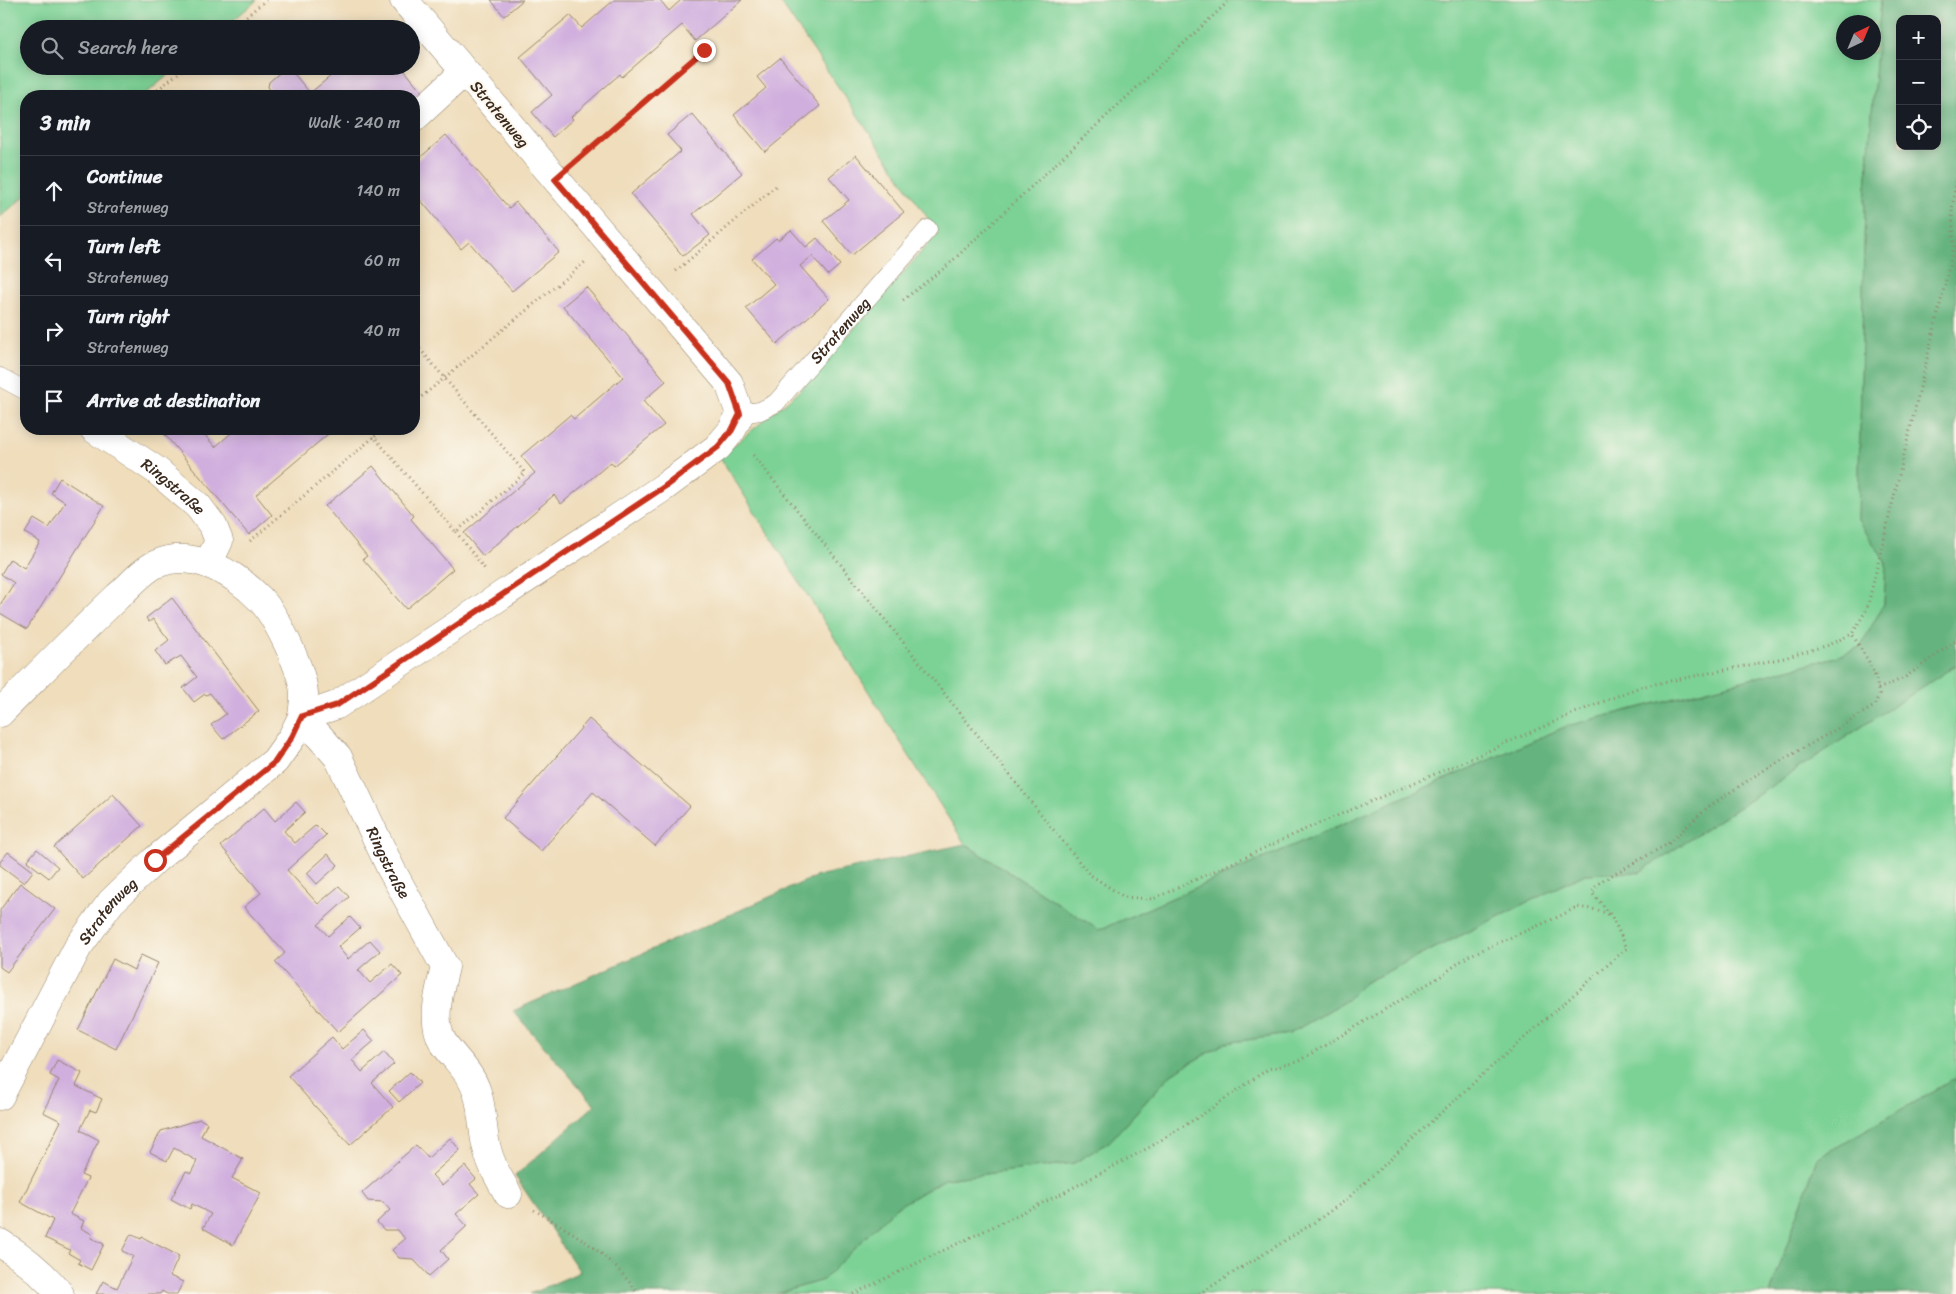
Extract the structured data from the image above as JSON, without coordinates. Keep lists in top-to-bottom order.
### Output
{
  "streets": {
    "street": ["Stratenweg", "Ringstraße"]
  },
  "crossings": [
    ["Stratenweg", "Ringstraße"]
  ],
  "north": "top right",
  "page": {
    "map_buttons": ["+", "−"],
    "search": "Search here",
    "heading": ["3 min", "Walk · 240 m"],
    "list": [
      ["Continue", "Stratenweg", "140 m"],
      ["Turn left", "Stratenweg", "60 m"],
      ["Turn right", "Stratenweg", "40 m"],
      "Arrive at destination"
    ]
  }
}
